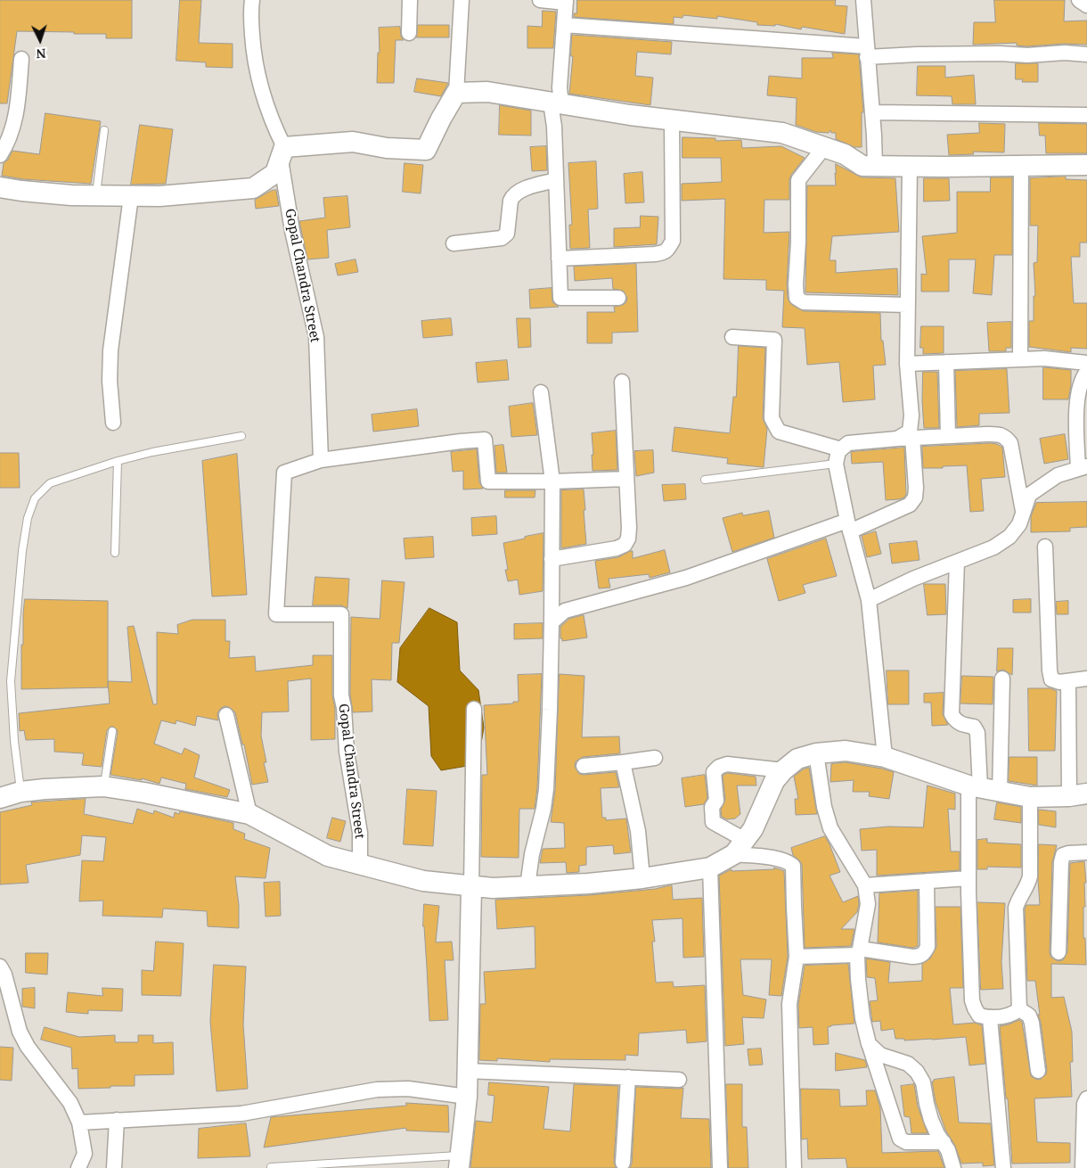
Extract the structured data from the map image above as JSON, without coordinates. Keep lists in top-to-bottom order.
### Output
{
  "streets": {
    "street": ["Gopal Chandra Street"]
  },
  "north": "bottom"
}
